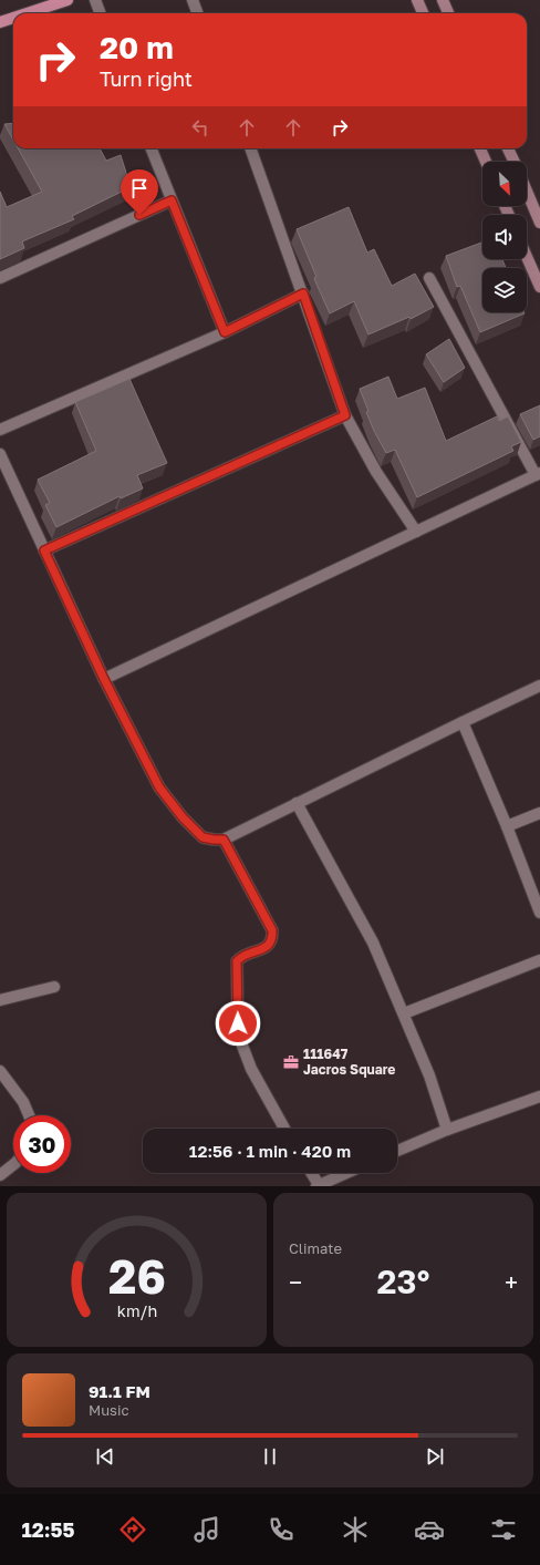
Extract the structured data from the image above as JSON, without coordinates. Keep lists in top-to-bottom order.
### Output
{
  "places": {
    "office": ["111647 Jacros Square"]
  },
  "north": "bottom right",
  "page": {
    "turn": ["20 m", "Turn right"],
    "limit": "30",
    "trip": "12:56 · 1 min · 420 m",
    "tile": "Climate",
    "heat": ["−", "23°", "+"],
    "song": ["91.1 FM", "Music"],
    "tabs": "12:55",
    "gauge": ["26", "km/h"]
  }
}
